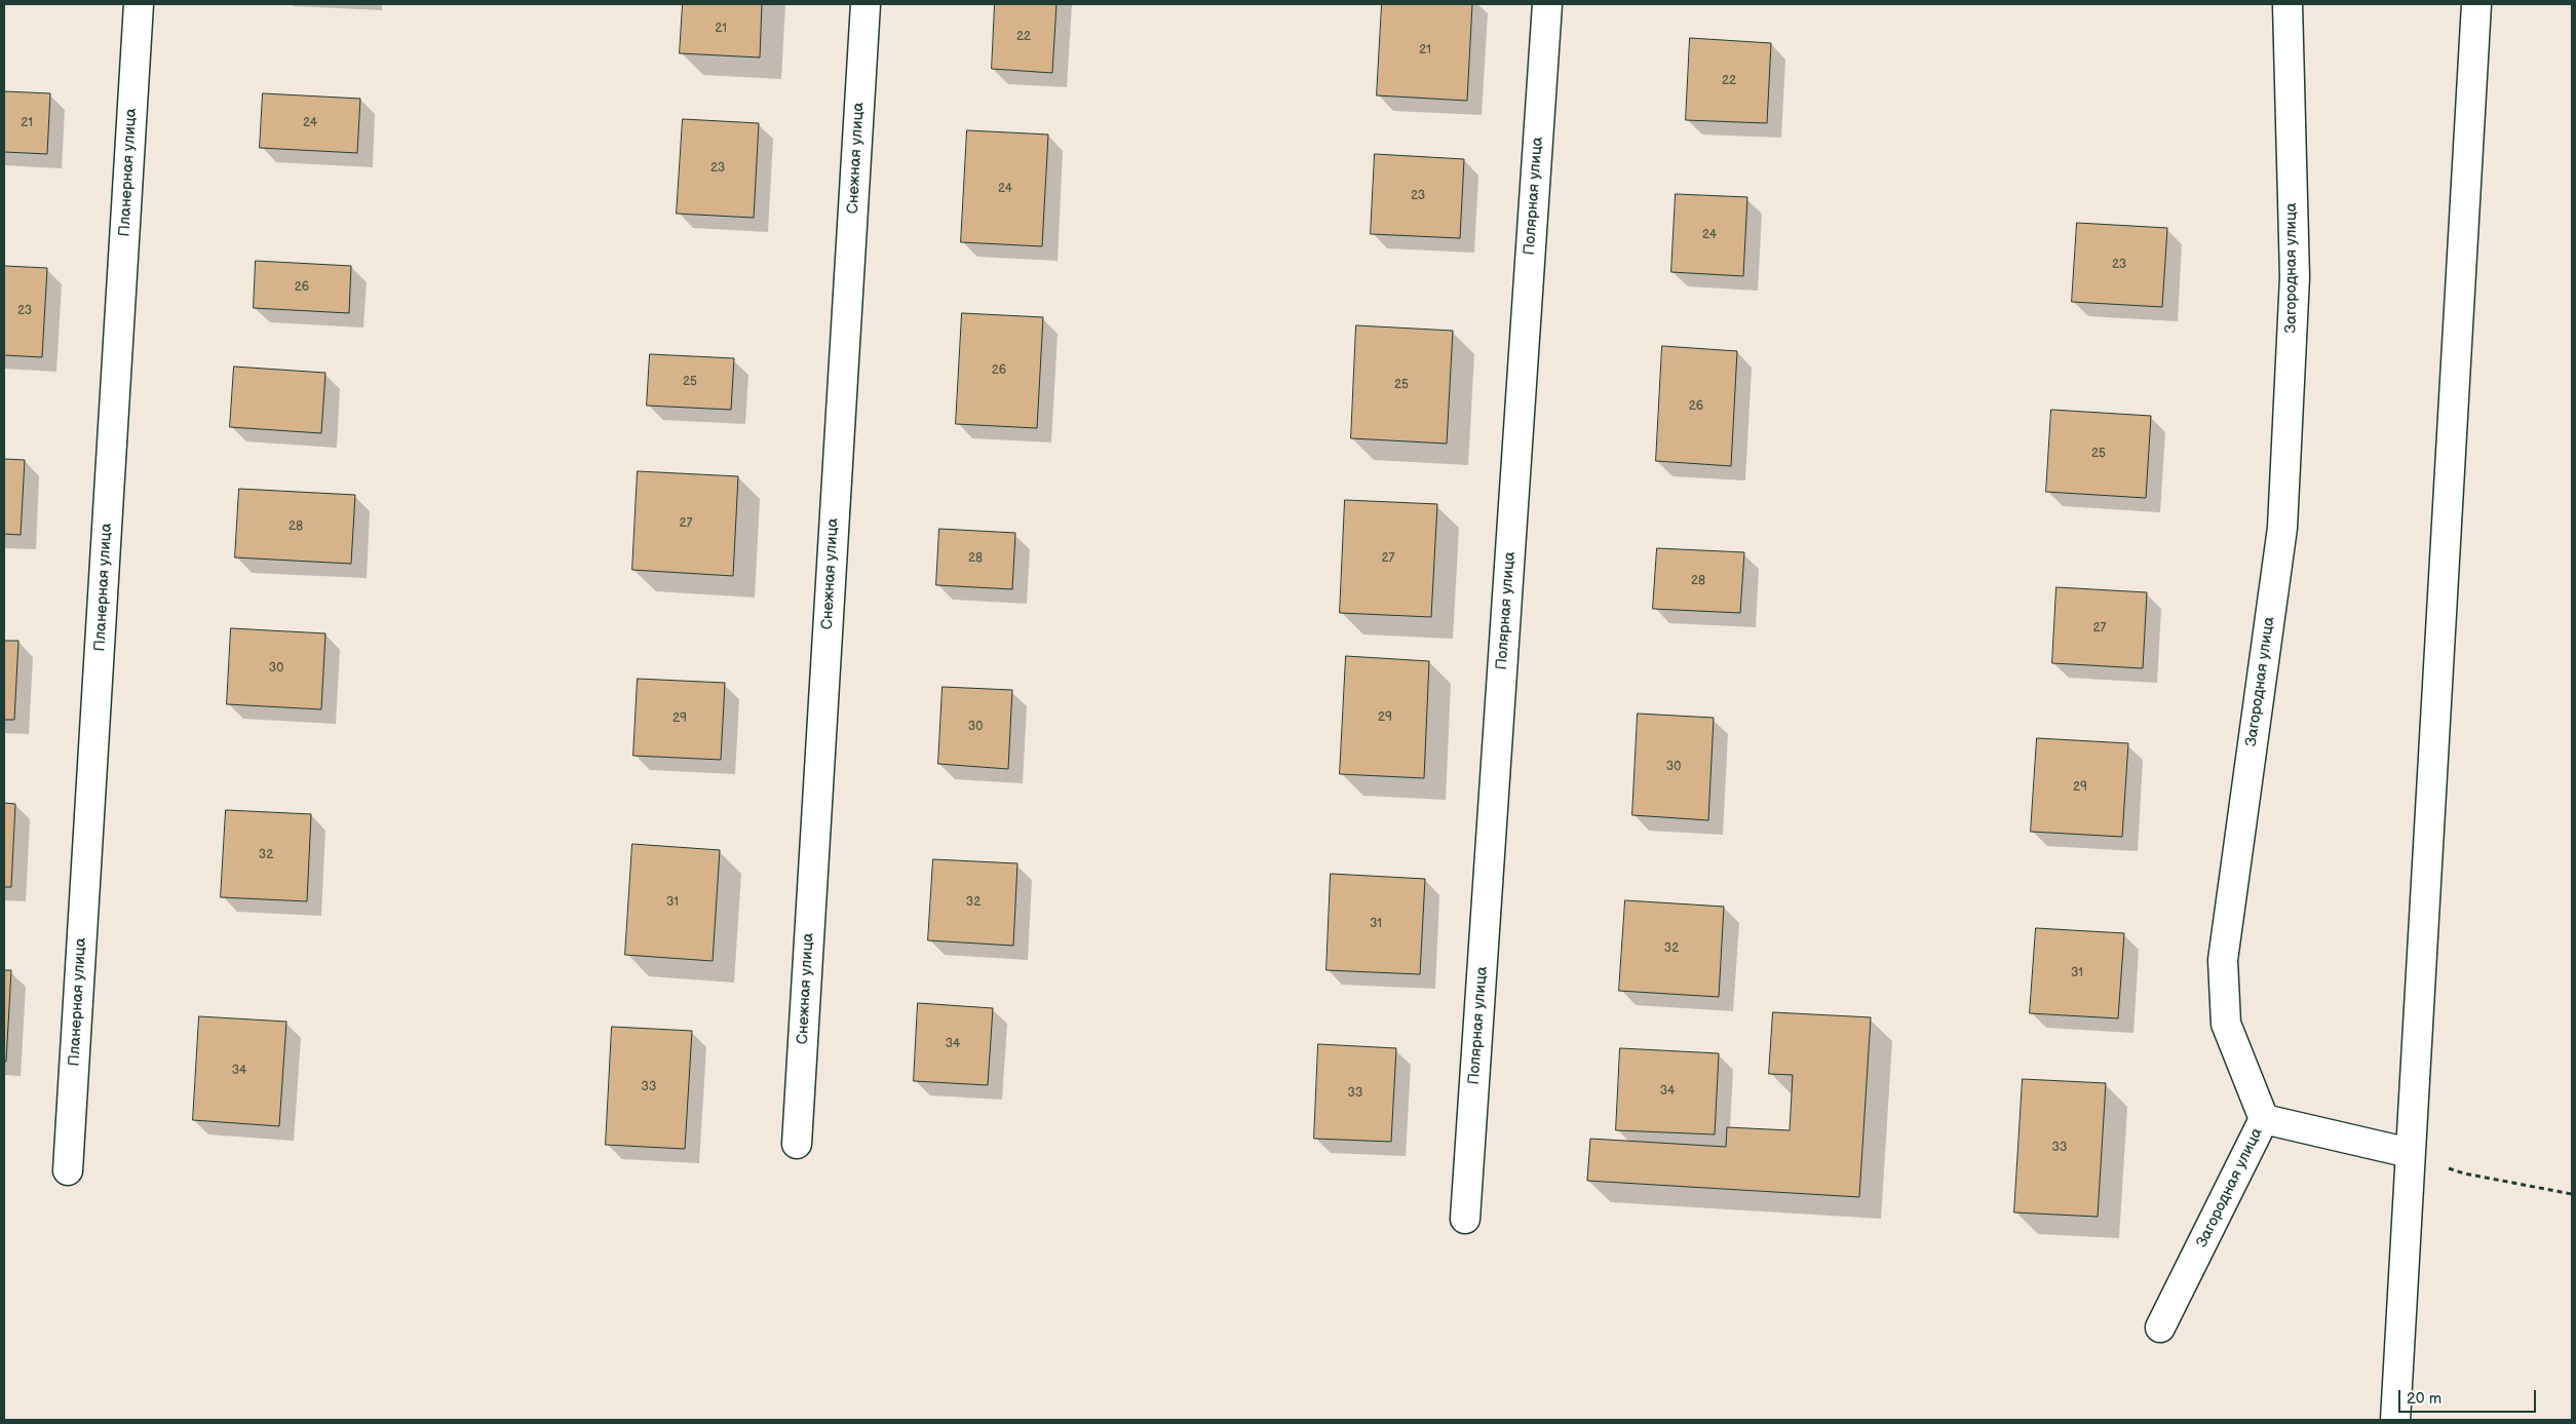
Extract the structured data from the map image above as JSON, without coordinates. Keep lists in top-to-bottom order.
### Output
{
  "streets": {
    "street": [
      "Снежная улица",
      "Планерная улица",
      "Полярная улица",
      "Загородная улица"
    ]
  },
  "house_numbers": [
    "21",
    "22",
    "21",
    "22",
    "21",
    "24",
    "23",
    "24",
    "23",
    "24",
    "23",
    "26",
    "23",
    "26",
    "25",
    "25",
    "26",
    "25",
    "27",
    "28",
    "28",
    "27",
    "28",
    "27",
    "30",
    "29",
    "29",
    "30",
    "30",
    "29",
    "32",
    "31",
    "32",
    "31",
    "32",
    "31",
    "34",
    "34",
    "33",
    "34",
    "33",
    "33"
  ],
  "scale_bar": "20 m"
}
